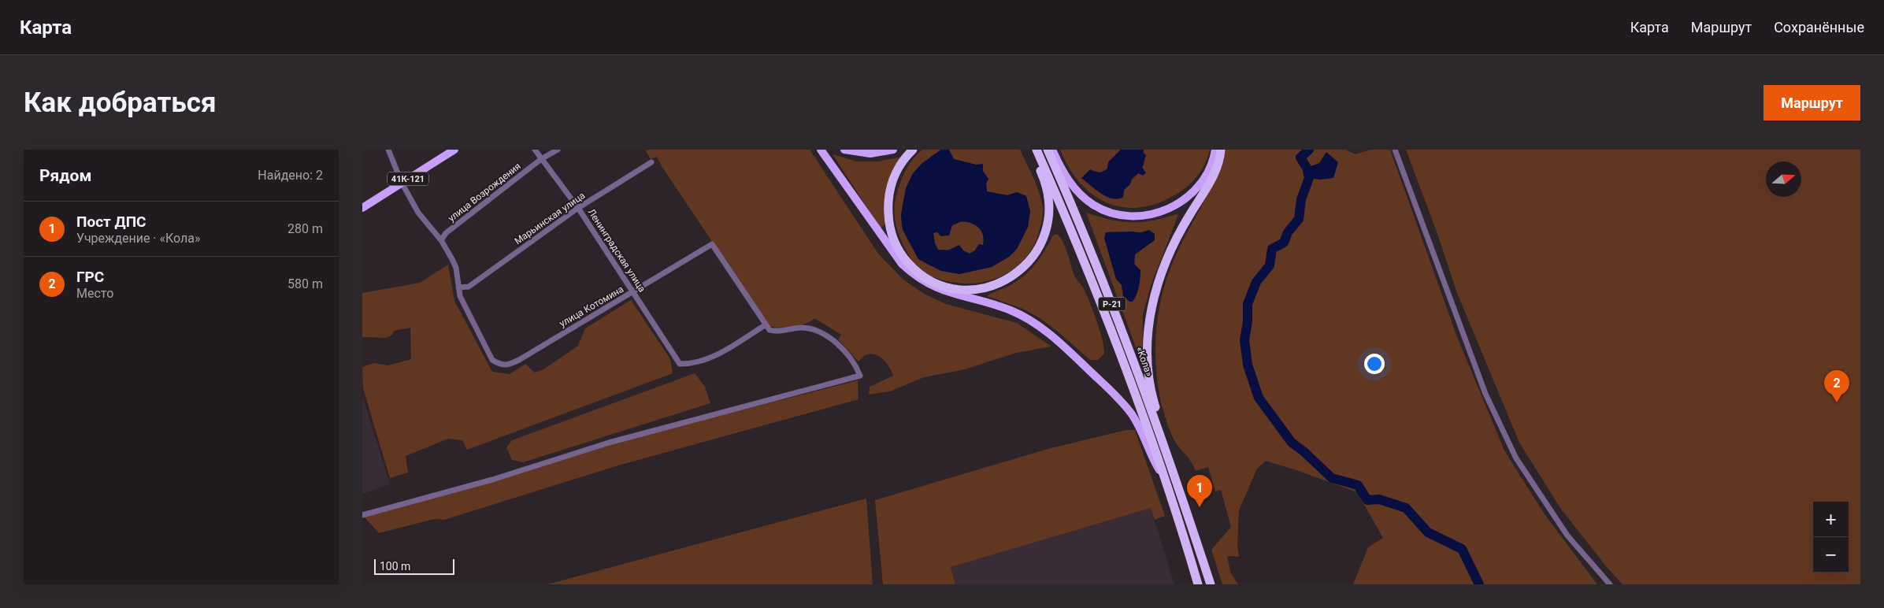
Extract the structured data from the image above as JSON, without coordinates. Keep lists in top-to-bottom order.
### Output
{
  "streets": {
    "highway": ["Р-21", "«Кола»"],
    "main road": ["41К-121"],
    "street": [
      "улица Возрождения",
      "Марьинская улица",
      "Ленинградская улица",
      "улица Котомина"
    ]
  },
  "crossings": [
    ["улица Возрождения", "Ленинградская улица"],
    ["Марьинская улица", "Ленинградская улица"],
    ["Марьинская улица", "улица Котомина"],
    ["Ленинградская улица", "улица Котомина"]
  ],
  "scale_bar": "100 m",
  "north": "right",
  "page": {
    "header": "Карта",
    "nav": ["Карта", "Маршрут", "Сохранённые"],
    "buttons": "Маршрут",
    "title": "Как добраться",
    "heading": ["Рядом", "Найдено: 2"],
    "list": [
      {
        "mark": "1",
        "name": "Пост ДПС",
        "note": "Учреждение · «Кола»",
        "value": "280 m"
      },
      {
        "mark": "2",
        "name": "ГРС",
        "note": "Место",
        "value": "580 m"
      }
    ],
    "pins": ["2", "1"],
    "map_buttons": ["+", "−"],
    "scale": "100 m"
  }
}
